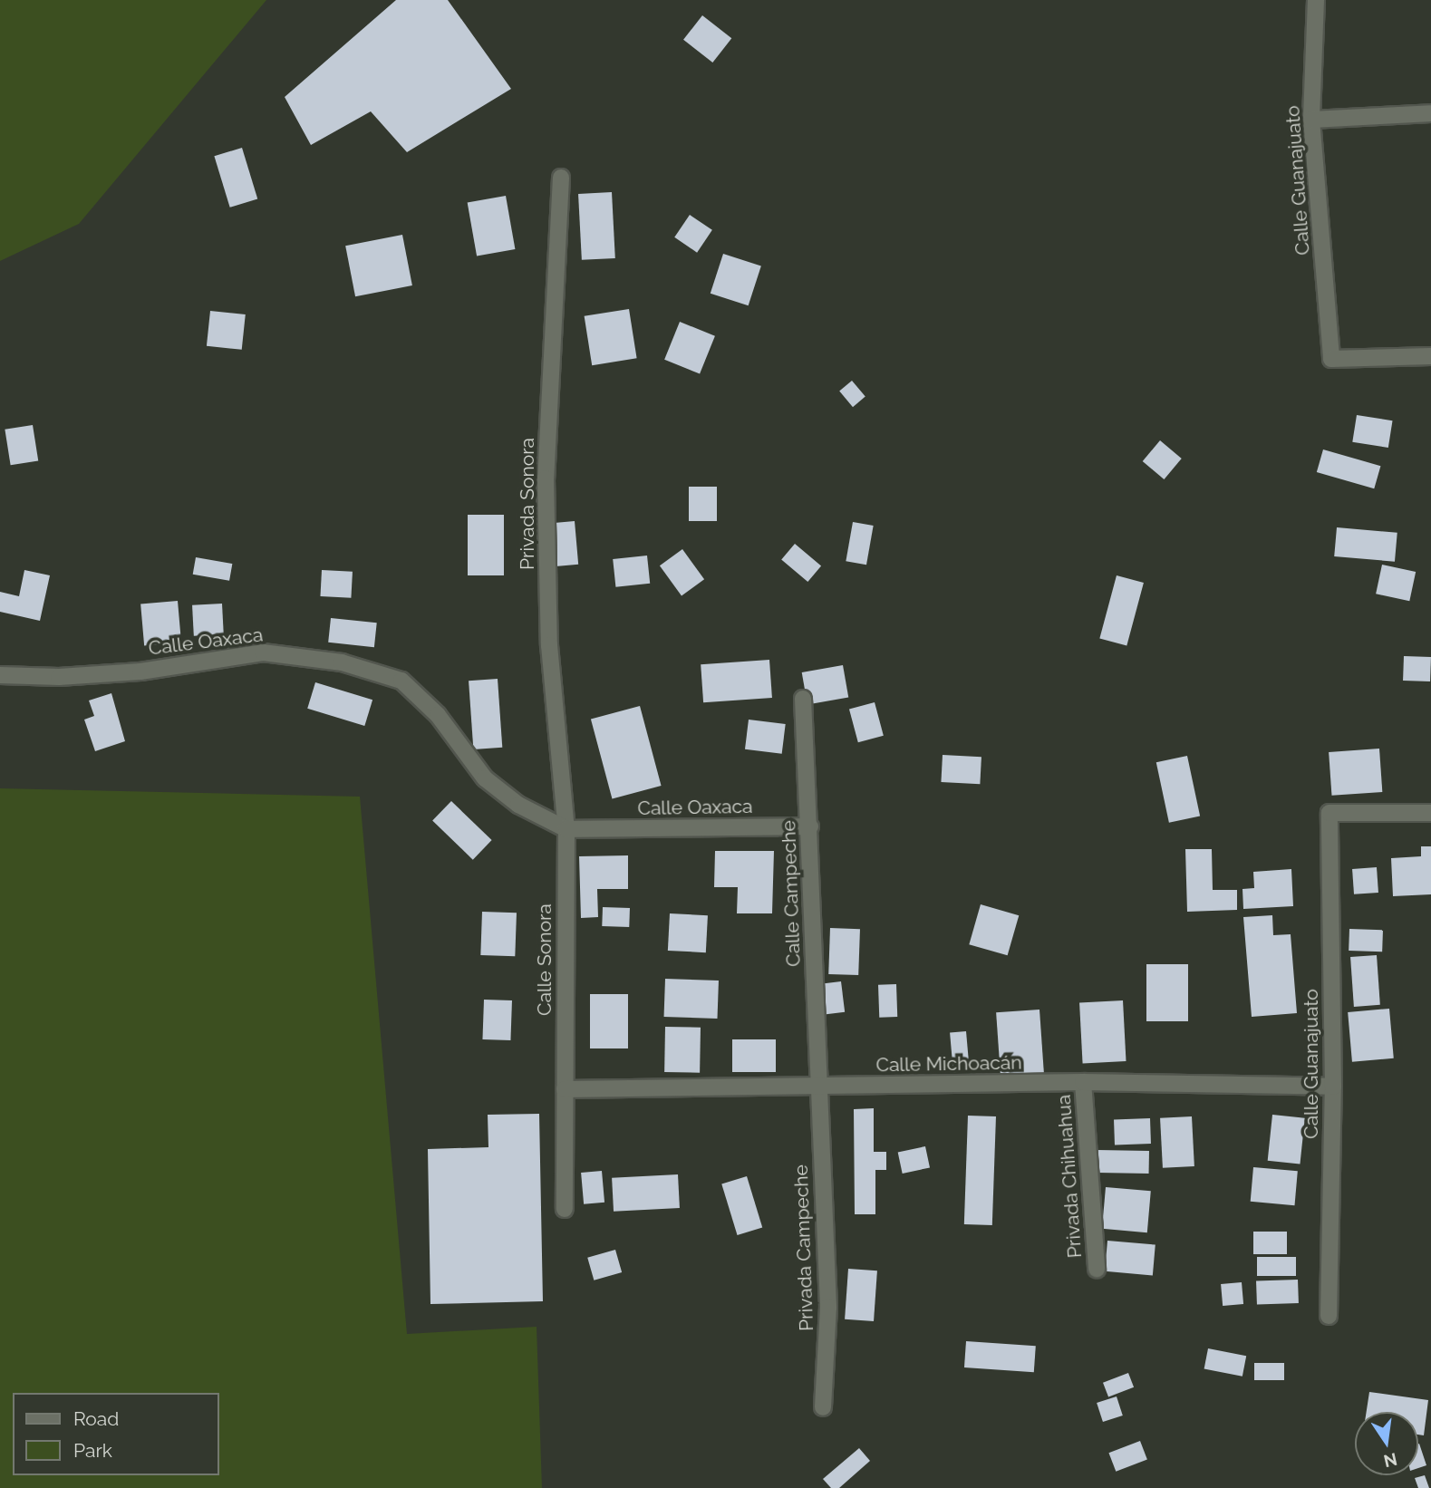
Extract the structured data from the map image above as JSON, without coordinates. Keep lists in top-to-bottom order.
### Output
{
  "streets": {
    "street": [
      "Calle Guanajuato",
      "Privada Sonora",
      "Calle Oaxaca",
      "Calle Campeche",
      "Calle Sonora",
      "Calle Michoacán",
      "Privada Chihuahua",
      "Privada Campeche"
    ]
  },
  "crossings": [
    ["Calle Guanajuato", "Calle Michoacán"],
    ["Privada Sonora", "Calle Oaxaca"],
    ["Privada Sonora", "Calle Sonora"],
    ["Calle Oaxaca", "Calle Campeche"],
    ["Calle Oaxaca", "Calle Sonora"],
    ["Calle Campeche", "Calle Michoacán"],
    ["Calle Campeche", "Privada Campeche"],
    ["Calle Sonora", "Calle Michoacán"],
    ["Calle Michoacán", "Privada Chihuahua"],
    ["Calle Michoacán", "Privada Campeche"]
  ],
  "legend": ["Road", "Park"],
  "north": "bottom"
}
